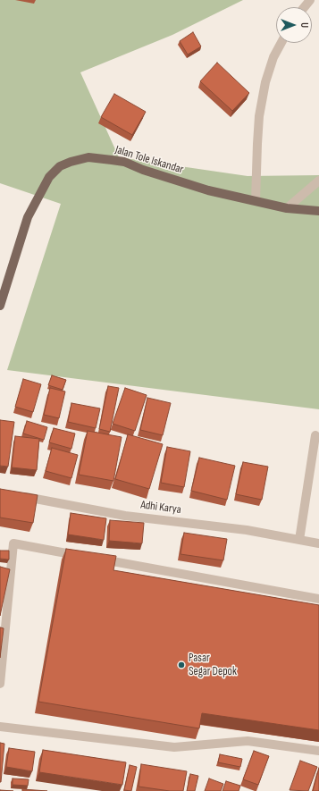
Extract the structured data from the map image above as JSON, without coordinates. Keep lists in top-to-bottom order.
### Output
{
  "streets": {
    "main road": ["Jalan Tole Iskandar"],
    "street": ["Adhi Karya"]
  },
  "places": ["Pasar Segar Depok"],
  "north": "right"
}
